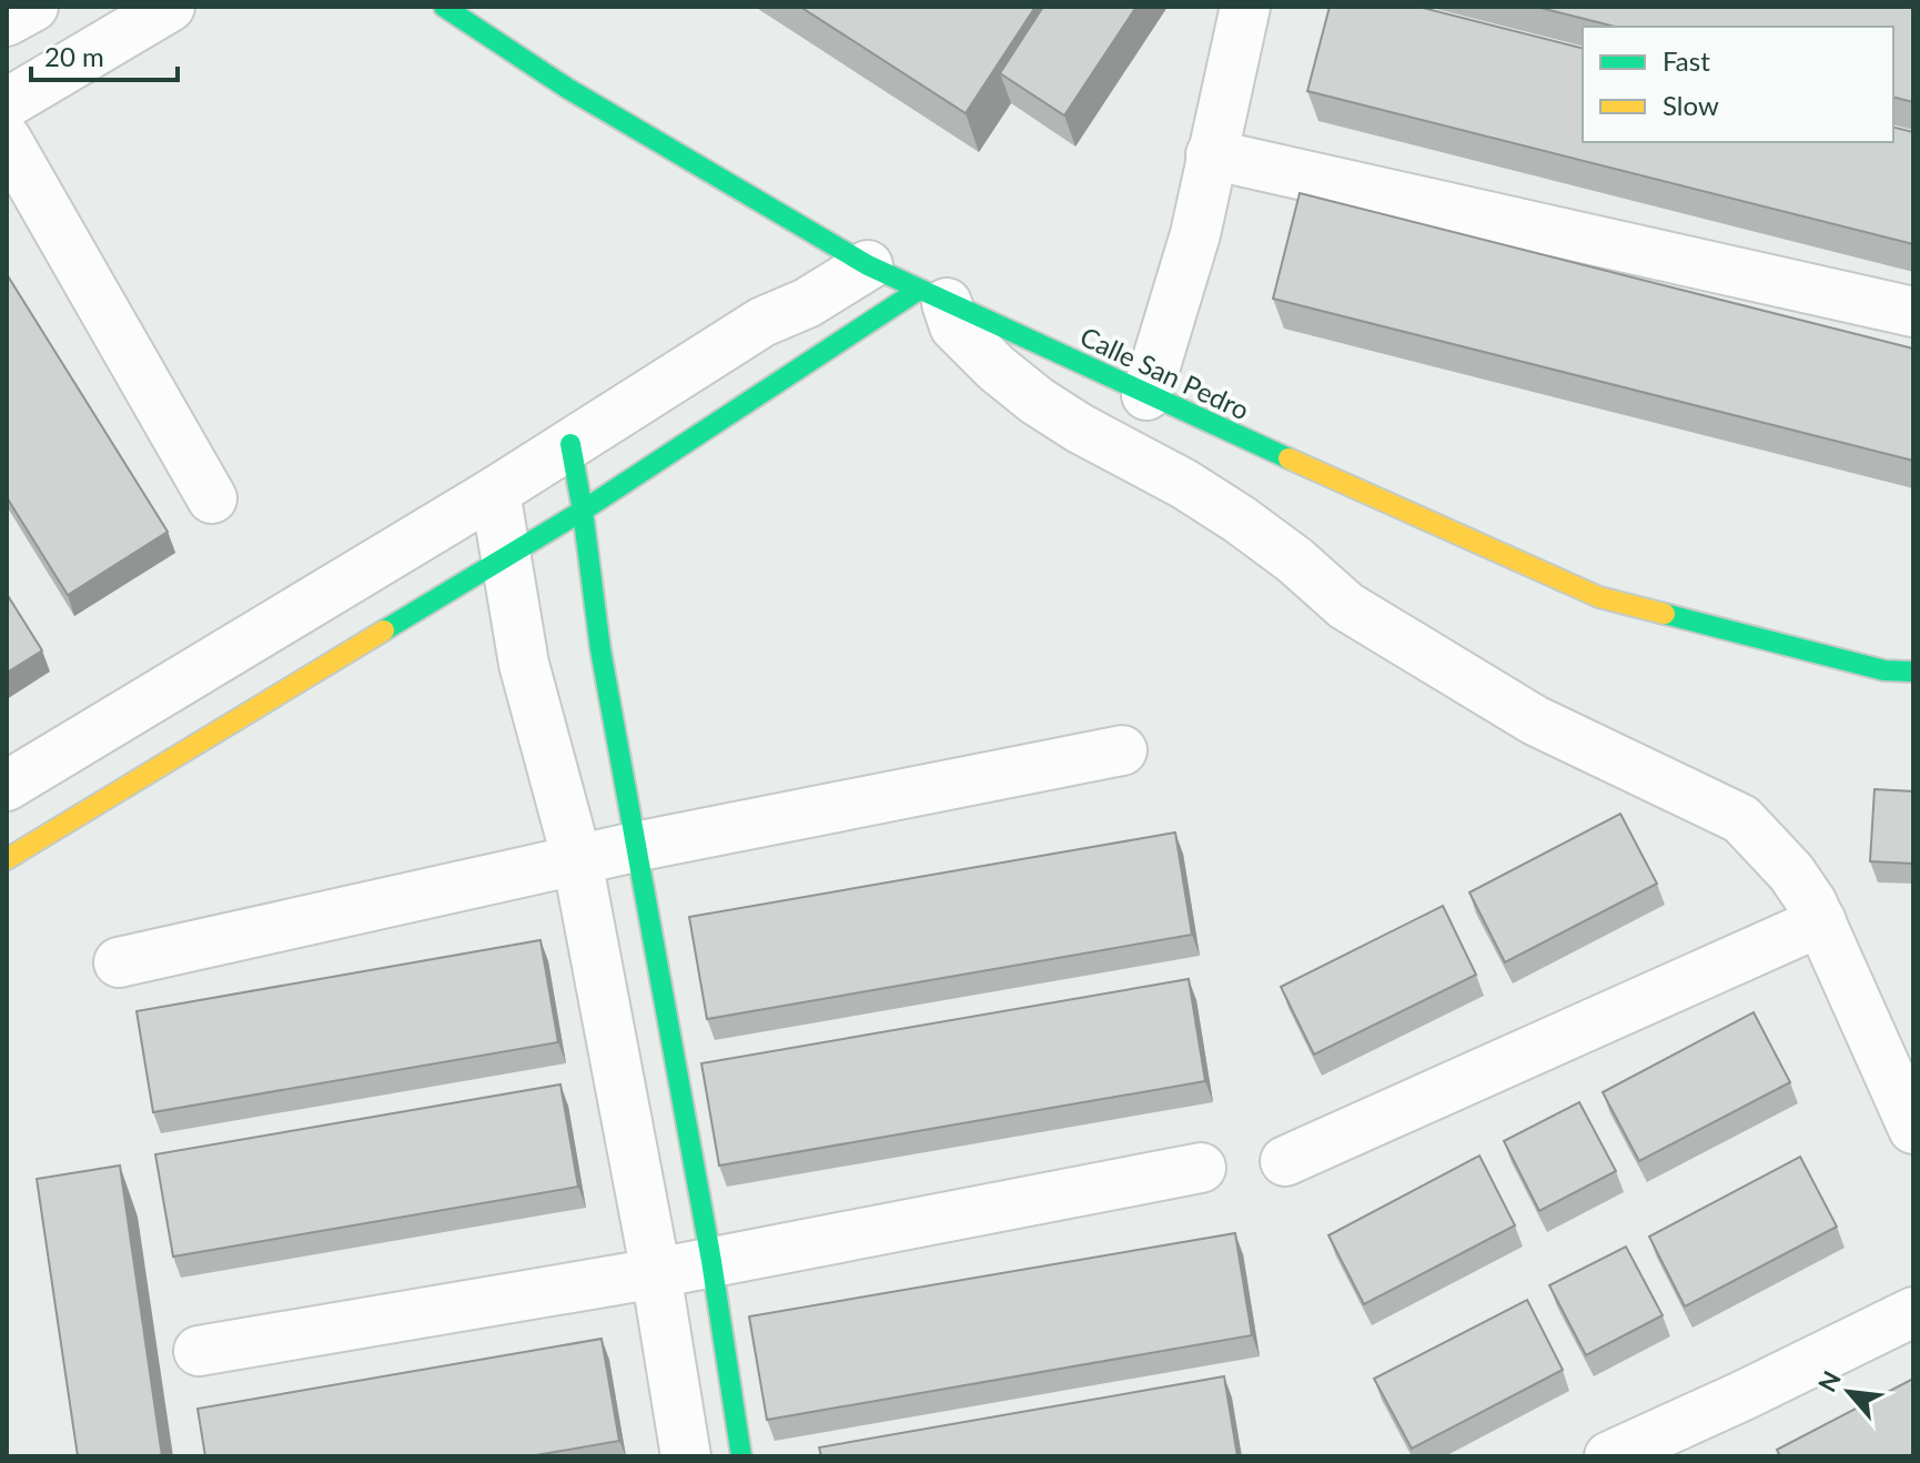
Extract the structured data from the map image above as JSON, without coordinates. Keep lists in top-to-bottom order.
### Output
{
  "streets": {
    "street": ["Calle San Pedro"]
  },
  "legend": ["Fast", "Slow"],
  "scale_bar": "20 m",
  "north": "top left"
}
